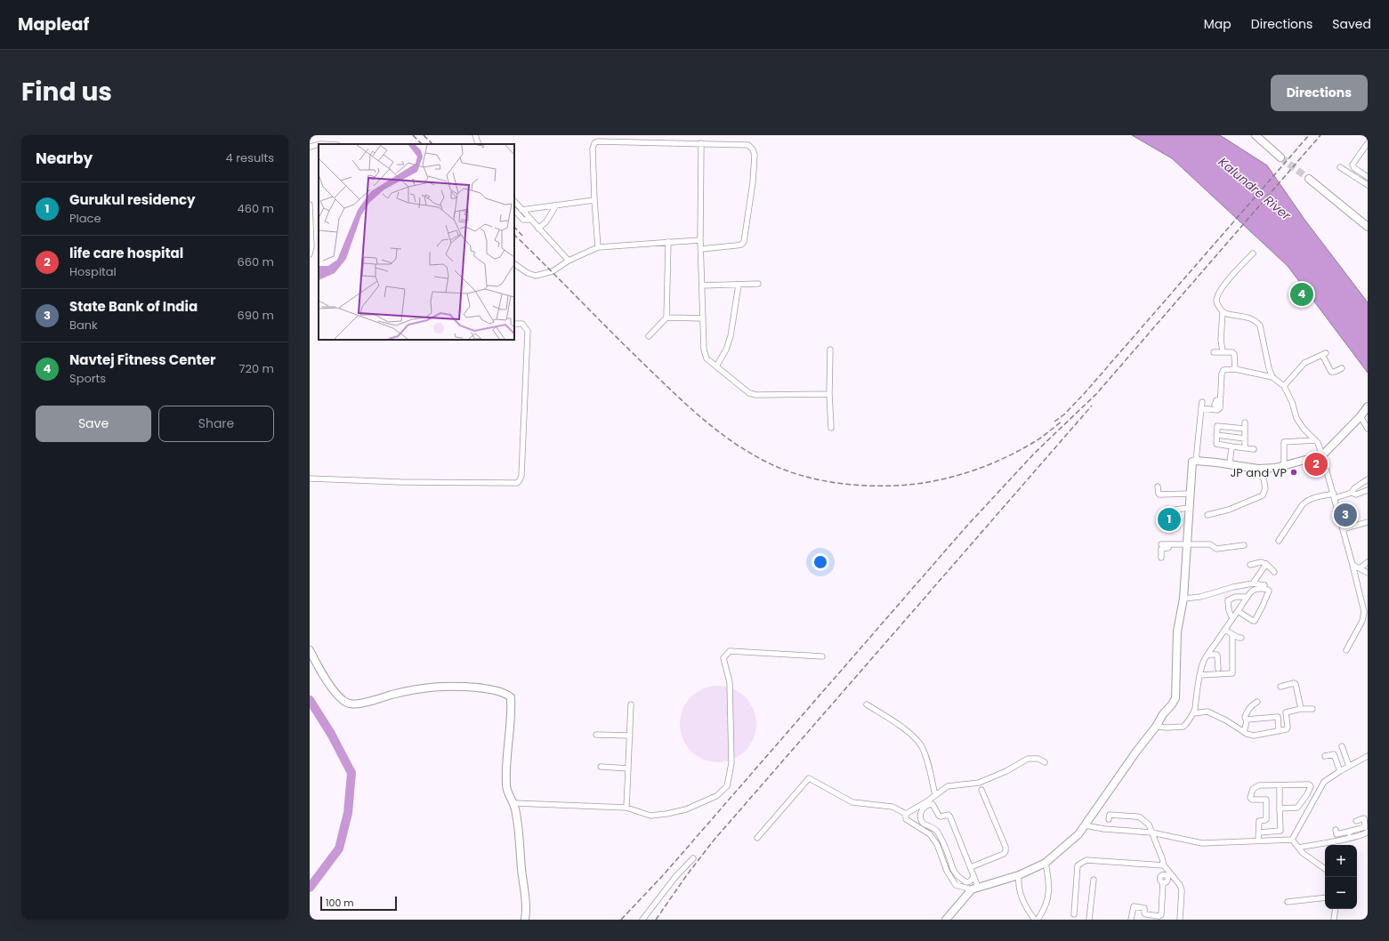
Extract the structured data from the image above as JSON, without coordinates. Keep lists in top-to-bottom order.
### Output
{
  "water": ["Kalundre River"],
  "places": ["JP and VP"],
  "scale_bar": "100 m",
  "page": {
    "header": "Mapleaf",
    "nav": ["Map", "Directions", "Saved"],
    "title": "Find us",
    "buttons": [
      "Directions",
      ["Save", "Share"]
    ],
    "heading": ["Nearby", "4 results"],
    "list": [
      {
        "mark": "1",
        "name": "Gurukul residency",
        "note": "Place",
        "value": "460 m"
      },
      {
        "mark": "2",
        "name": "life care hospital",
        "note": "Hospital",
        "value": "660 m"
      },
      {
        "mark": "3",
        "name": "State Bank of India",
        "note": "Bank",
        "value": "690 m"
      },
      {
        "mark": "4",
        "name": "Navtej Fitness Center",
        "note": "Sports",
        "value": "720 m"
      }
    ],
    "pins": [
      "4",
      "2",
      "3",
      "1"
    ],
    "map_buttons": ["+", "−"],
    "scale": "100 m"
  }
}
